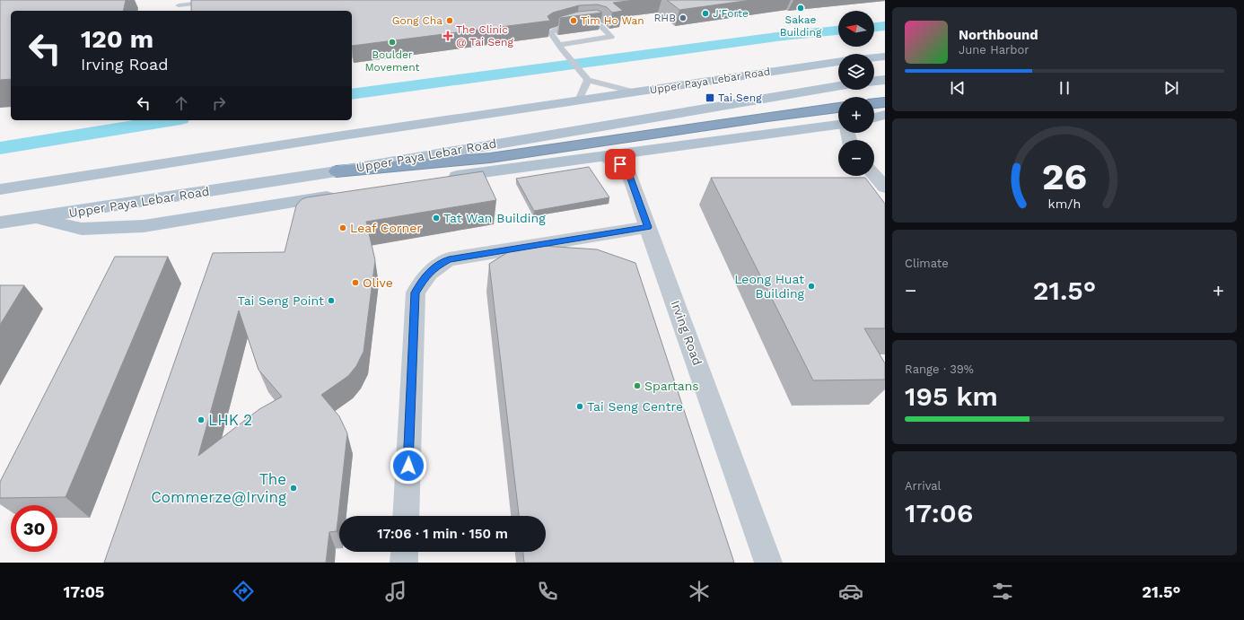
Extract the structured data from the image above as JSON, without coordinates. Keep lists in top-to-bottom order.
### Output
{
  "streets": {
    "main road": ["Upper Paya Lebar Road"],
    "street": ["Irving Road"]
  },
  "places": {
    "other": [
      "Sakae Building",
      "J'Forte",
      "RHB",
      "Gong Cha",
      "Tim Ho Wan",
      "Boulder Movement",
      "Tat Wan Building",
      "Leaf Corner",
      "Olive",
      "Leong Huat Building",
      "Tai Seng Point",
      "Spartans",
      "Tai Seng Centre",
      "LHK 2",
      "The Commerze@Irving"
    ],
    "health": ["The Clinic @ Tai Seng"],
    "transit": ["Tai Seng"]
  },
  "north": "left",
  "page": {
    "map_buttons": ["+", "−"],
    "turn": ["120 m", "Irving Road"],
    "song": ["Northbound", "June Harbor"],
    "tile": [
      "Climate",
      ["Range · 39%", "195 km"],
      ["Arrival", "17:06"]
    ],
    "heat": ["−", "21.5°", "+"],
    "limit": "30",
    "trip": "17:06 · 1 min · 150 m",
    "tabs": ["17:05", "21.5°"],
    "gauge": ["26", "km/h"]
  }
}
